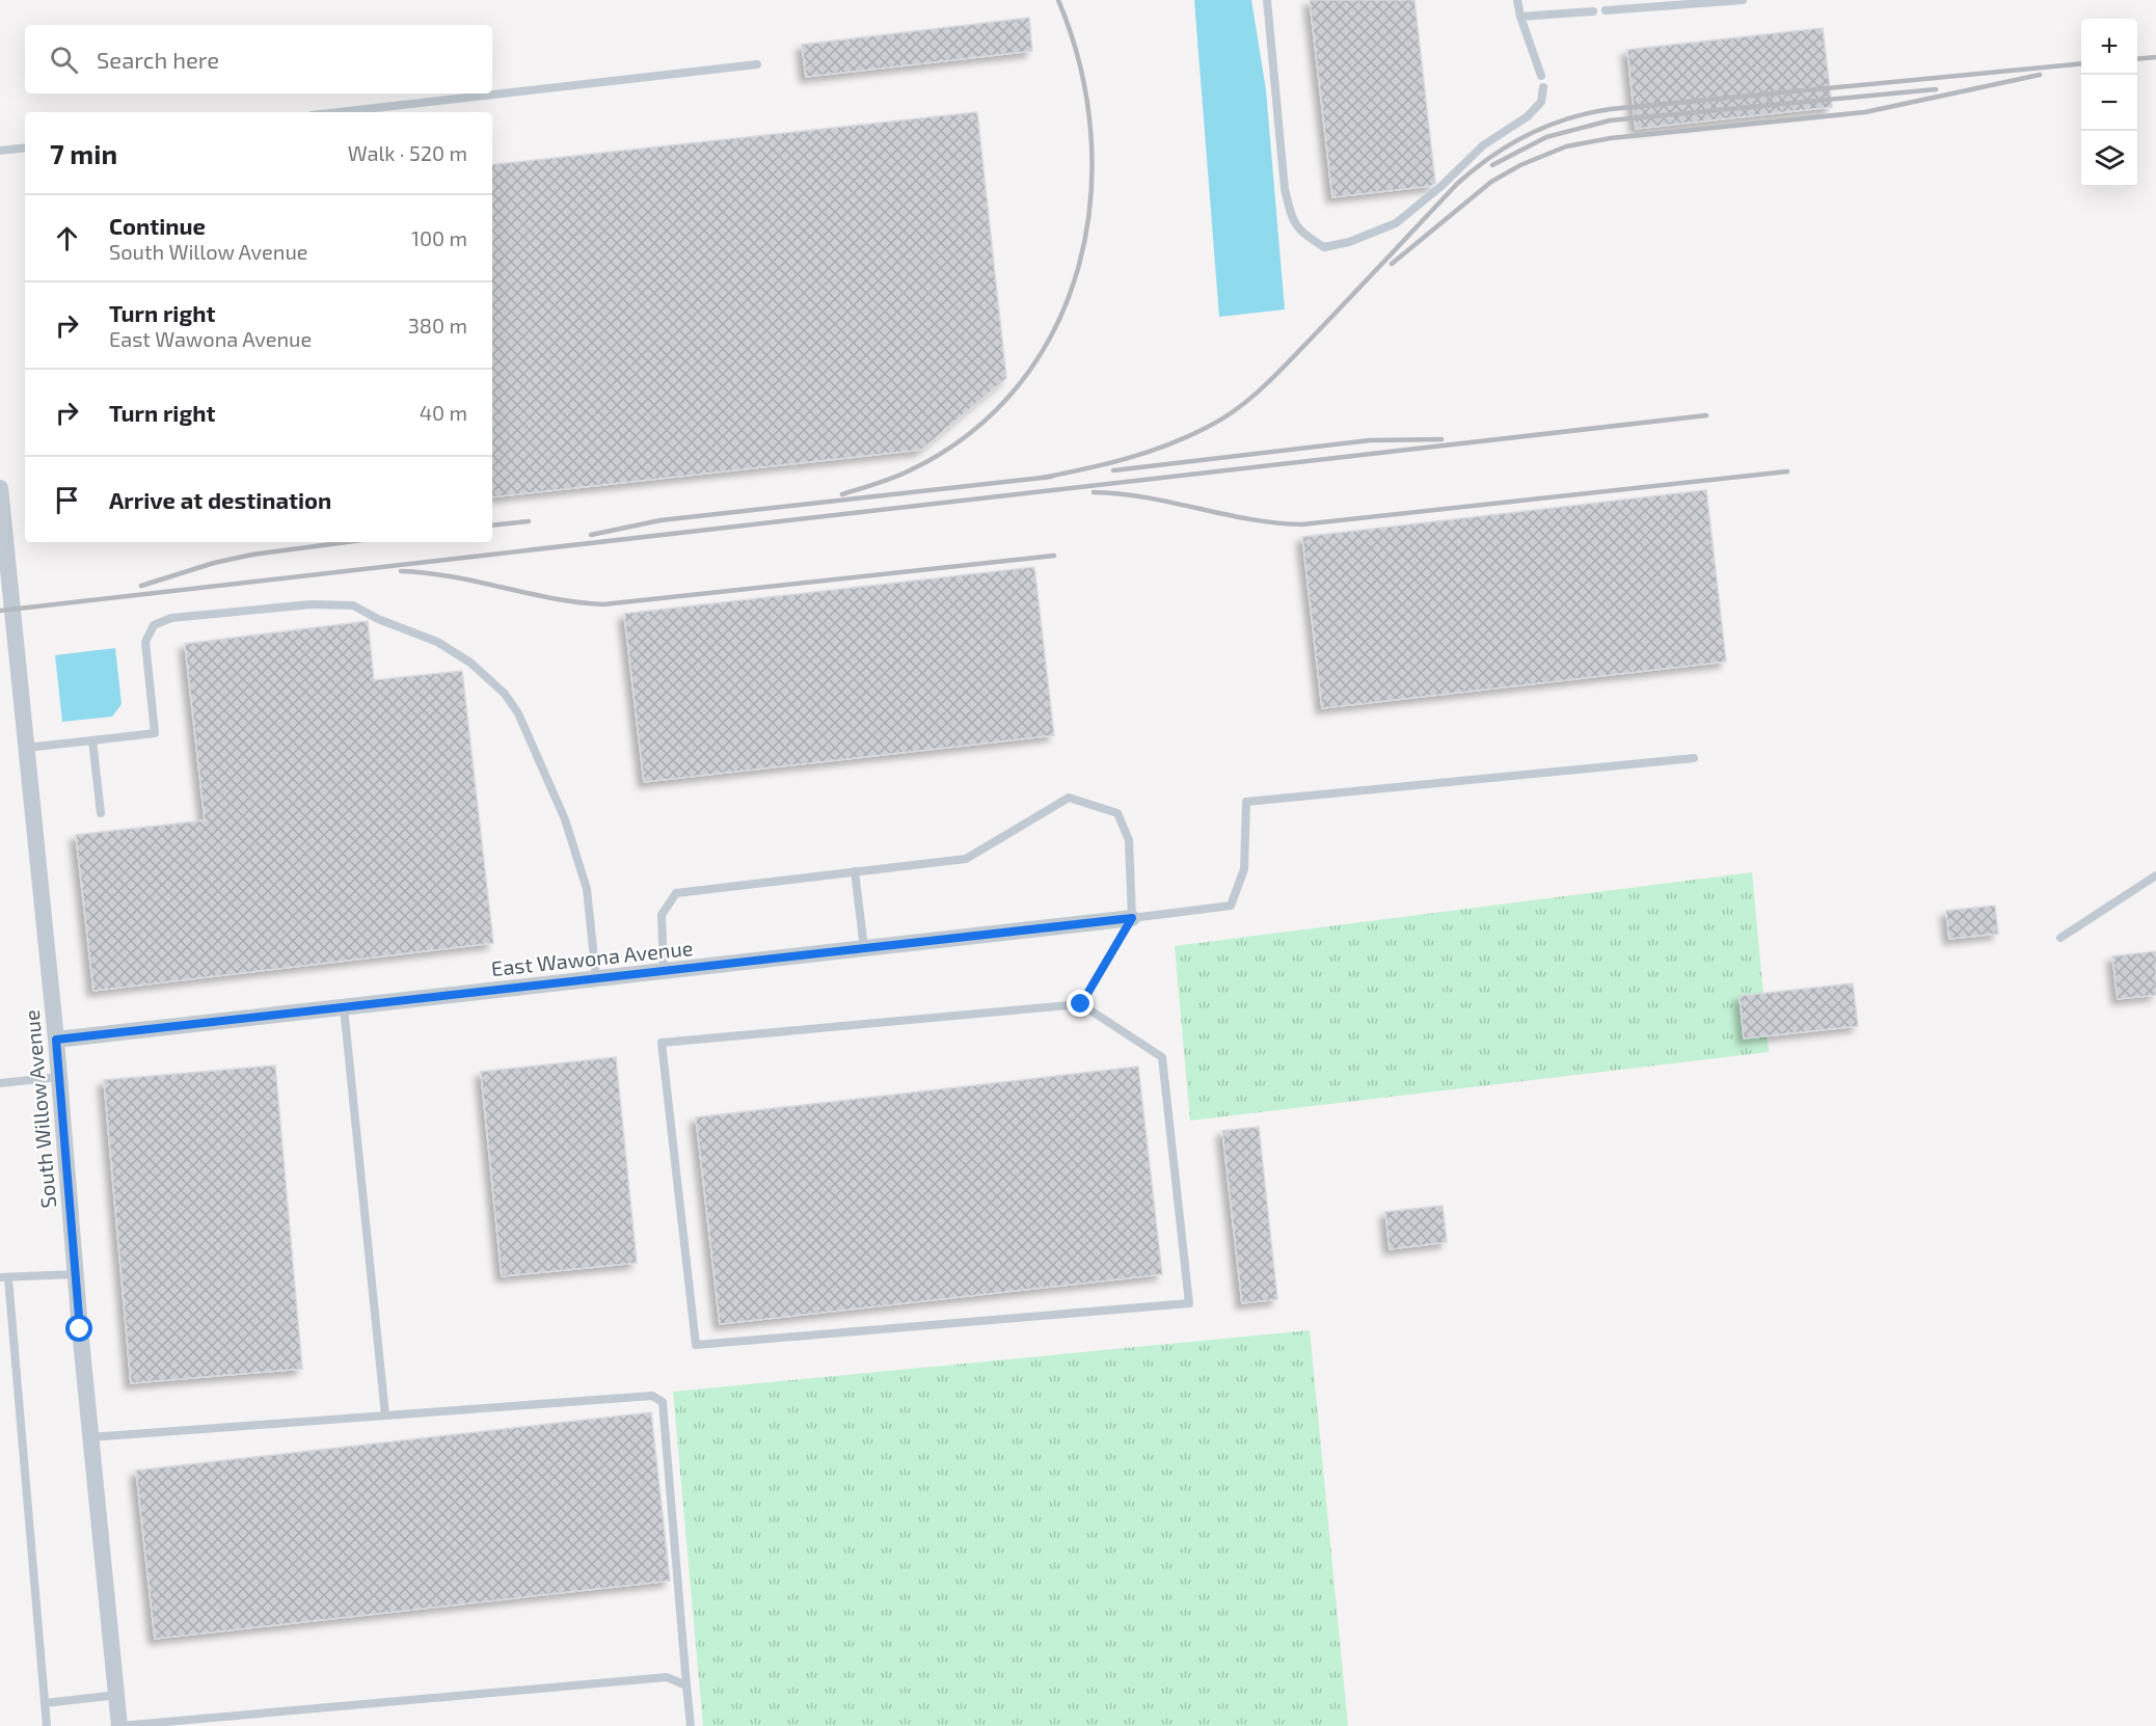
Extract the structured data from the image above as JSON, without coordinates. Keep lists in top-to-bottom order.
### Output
{
  "streets": {
    "street": ["East Wawona Avenue", "South Willow Avenue"]
  },
  "crossings": [
    ["East Wawona Avenue", "South Willow Avenue"]
  ],
  "page": {
    "map_buttons": ["+", "−"],
    "search": "Search here",
    "heading": ["7 min", "Walk · 520 m"],
    "list": [
      ["Continue", "South Willow Avenue", "100 m"],
      ["Turn right", "East Wawona Avenue", "380 m"],
      ["Turn right", "40 m"],
      "Arrive at destination"
    ]
  }
}
